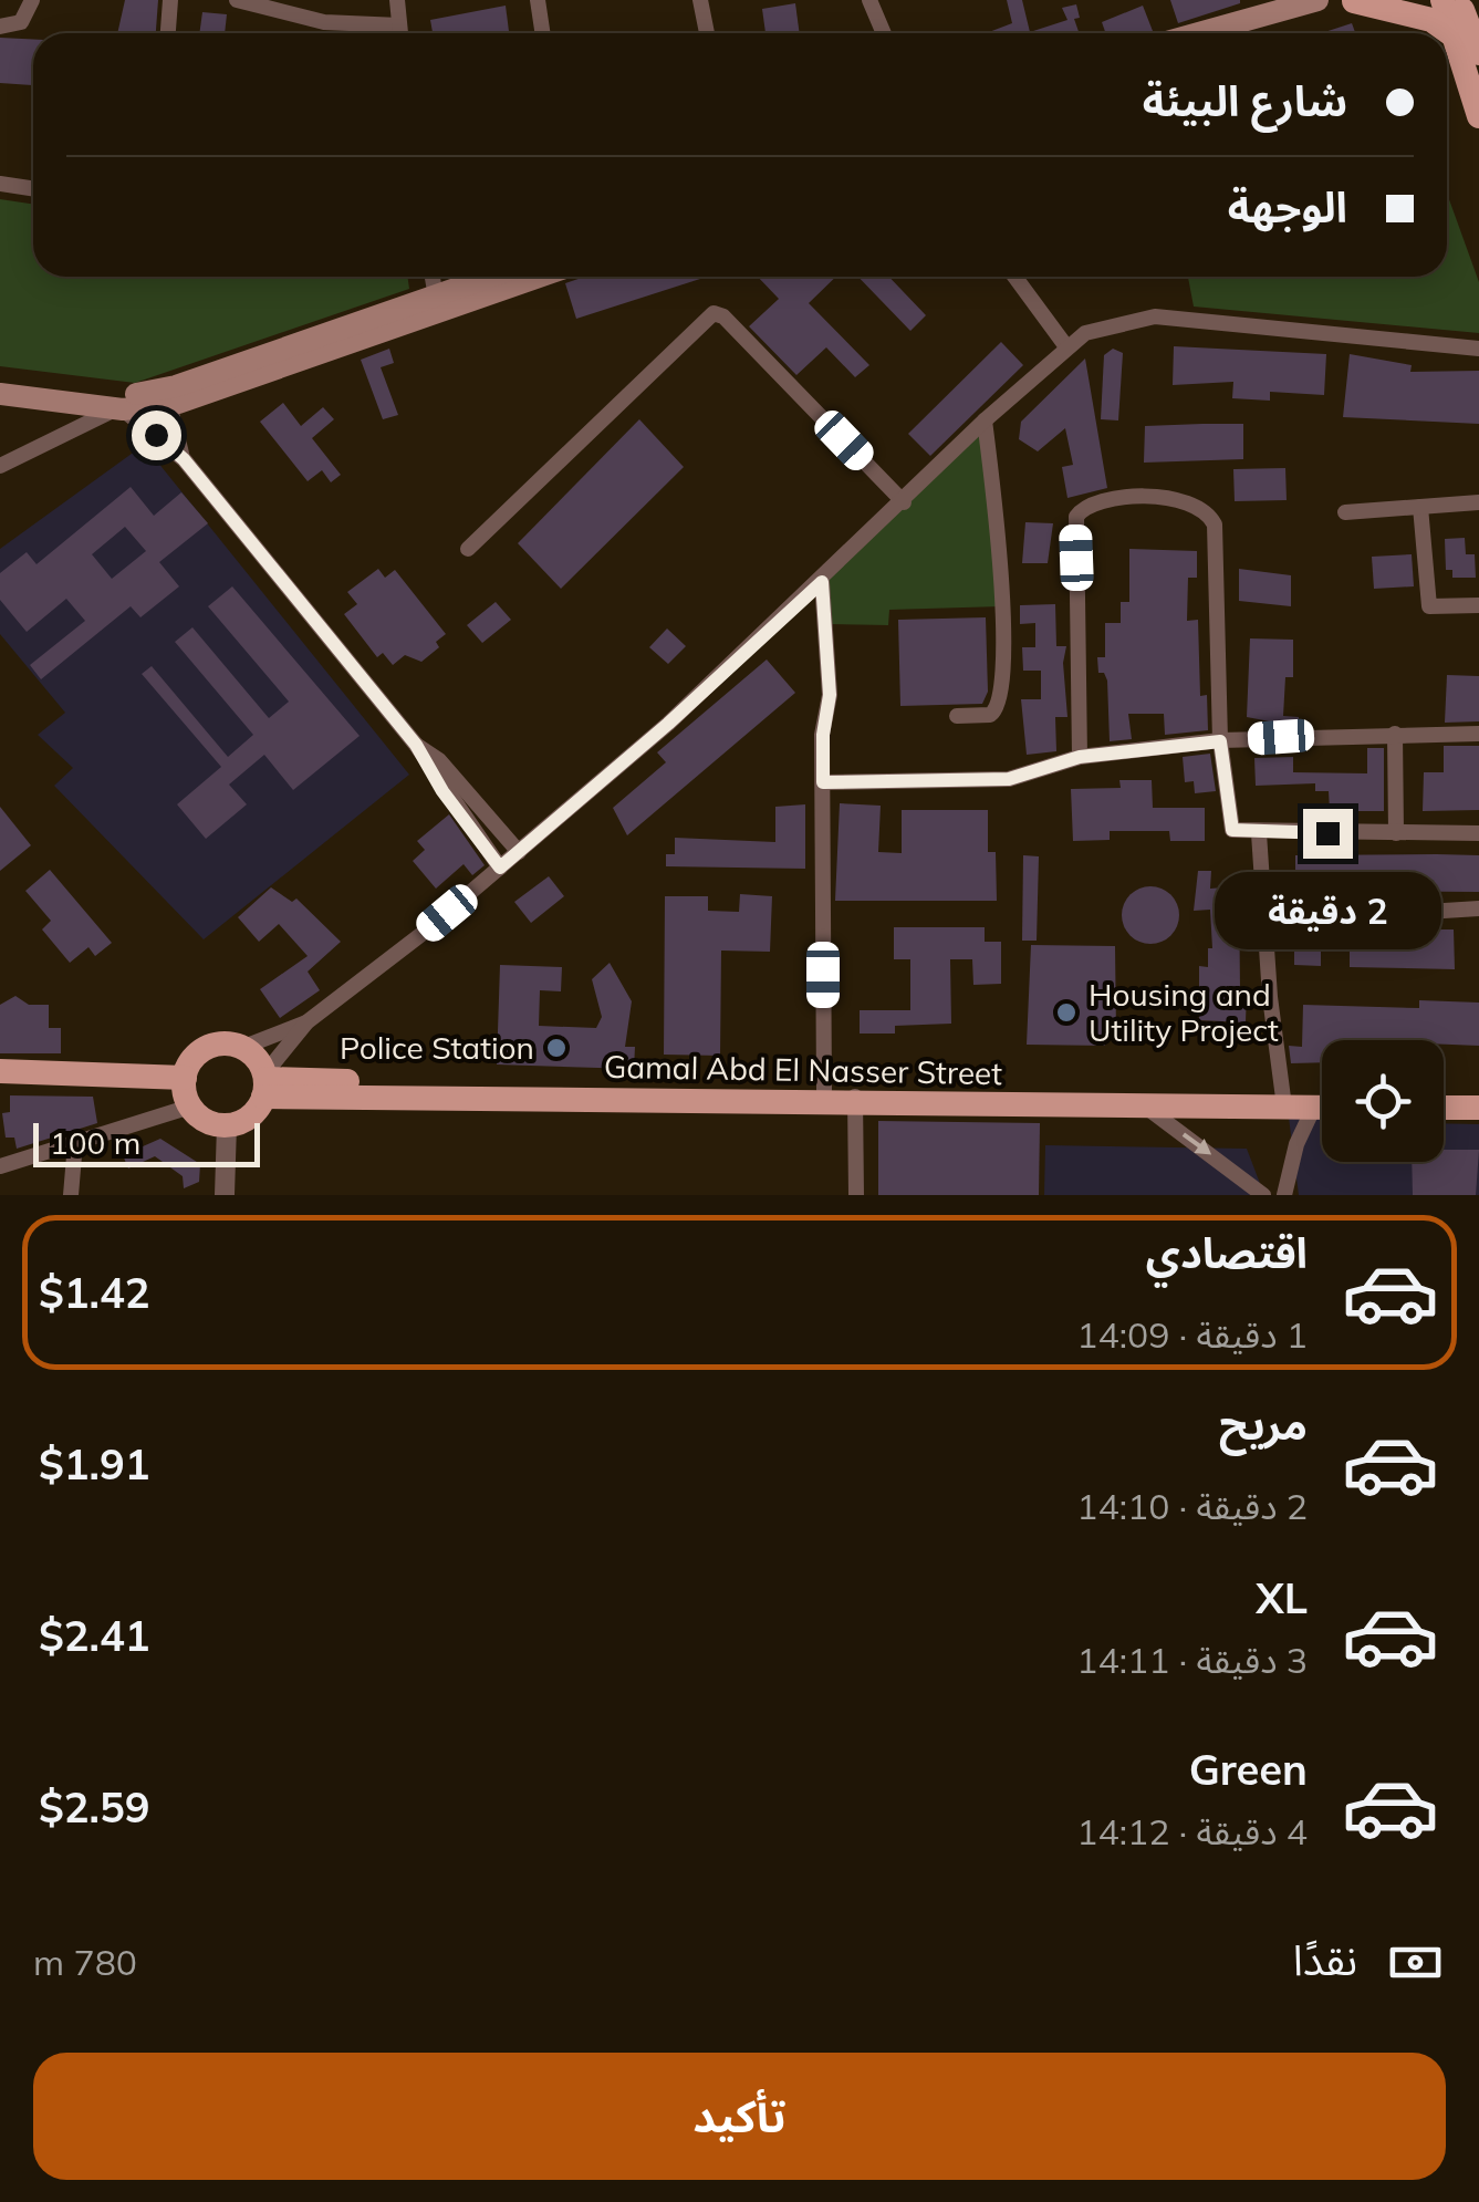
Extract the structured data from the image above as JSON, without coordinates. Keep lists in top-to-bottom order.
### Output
{
  "streets": {
    "main road": ["Gamal Abd El Nasser Street"]
  },
  "places": ["Housing and Utility Project", "Police Station"],
  "scale_bar": "100 m",
  "page": {
    "banner": ["شارع البيئة", "الوجهة"],
    "bubble": "2 دقيقة",
    "scale": "100 m",
    "list": [
      {
        "name": "اقتصادي",
        "note": "1 دقيقة · 14:09",
        "value": "$1.42"
      },
      {
        "name": "مريح",
        "note": "2 دقيقة · 14:10",
        "value": "$1.91"
      },
      {
        "name": "XL",
        "note": "3 دقيقة · 14:11",
        "value": "$2.41"
      },
      {
        "name": "Green",
        "note": "4 دقيقة · 14:12",
        "value": "$2.59"
      }
    ],
    "pay": ["نقدًا", "780 m"],
    "buttons": "تأكيد"
  }
}
